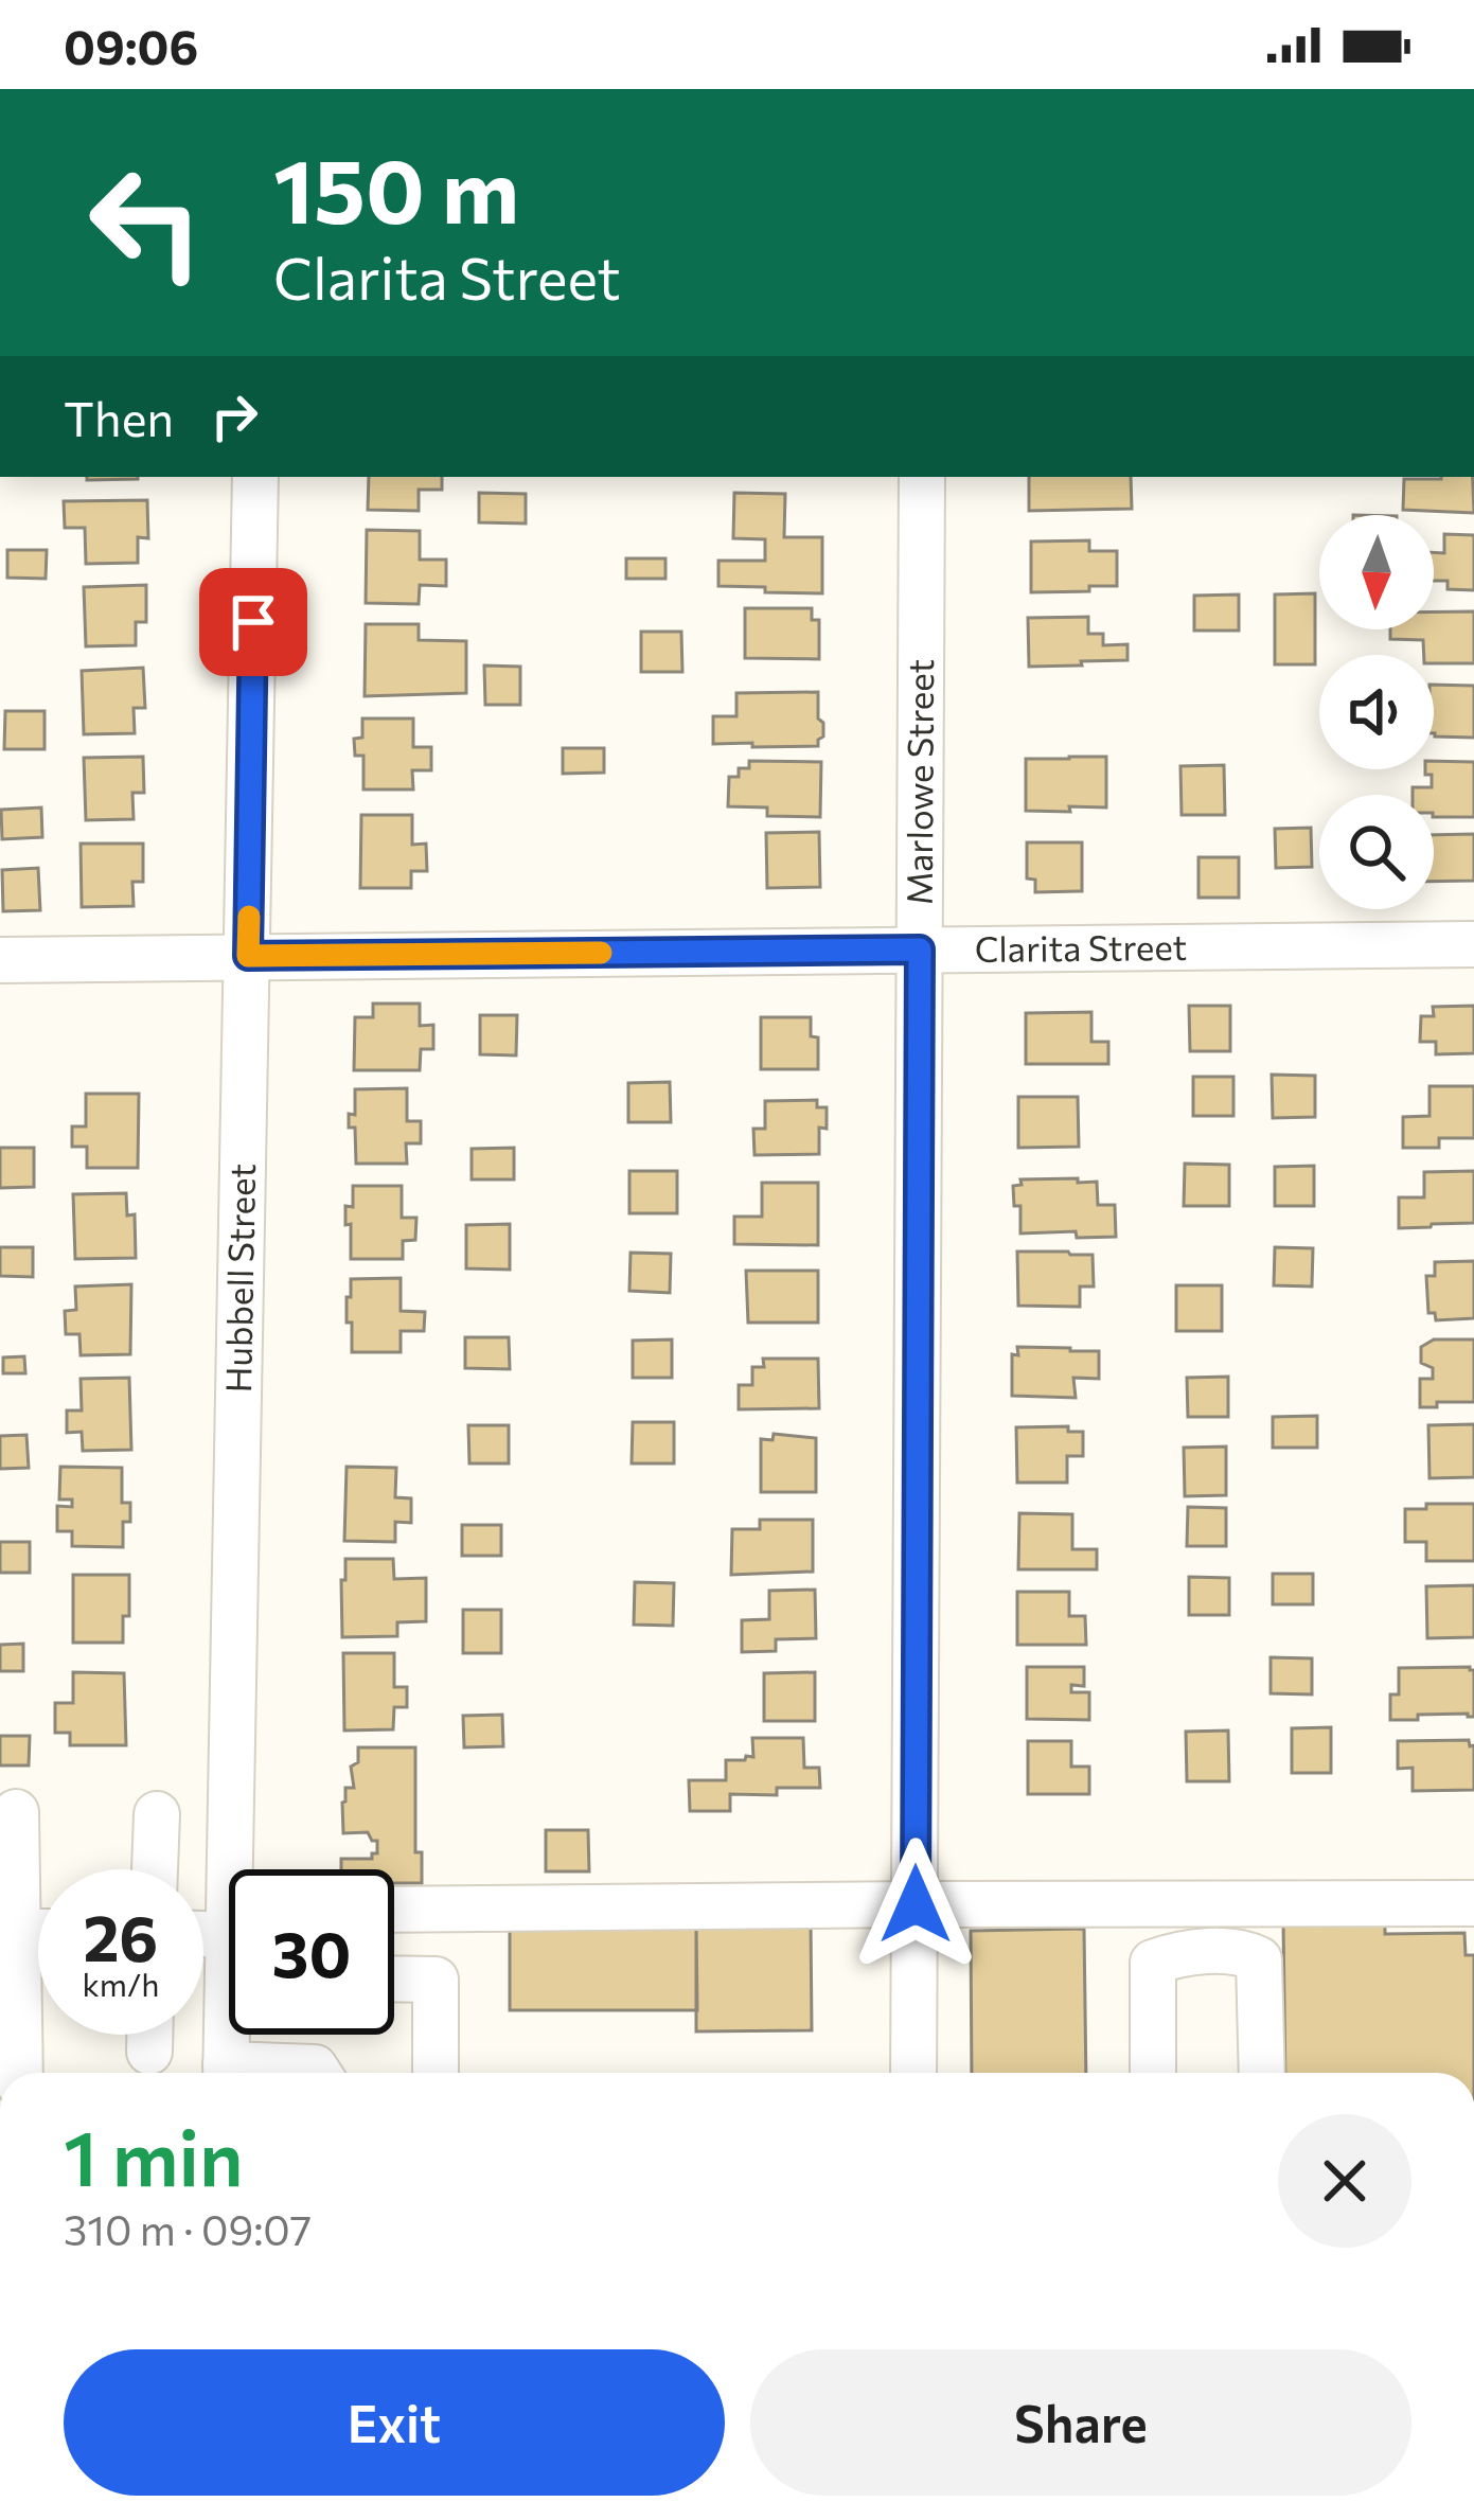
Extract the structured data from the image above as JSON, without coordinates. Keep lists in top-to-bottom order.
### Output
{
  "streets": {
    "street": ["Marlowe Street", "Clarita Street", "Hubbell Street"]
  },
  "crossings": [
    ["Marlowe Street", "Clarita Street"],
    ["Clarita Street", "Hubbell Street"]
  ],
  "north": "bottom",
  "page": {
    "status": "09:06",
    "turn": ["150 m", "Clarita Street"],
    "then": "Then",
    "speed": "26 km/h",
    "limit": "30",
    "heading": ["1 min", "310 m · 09:07"],
    "buttons": ["Exit", "Share"]
  }
}
